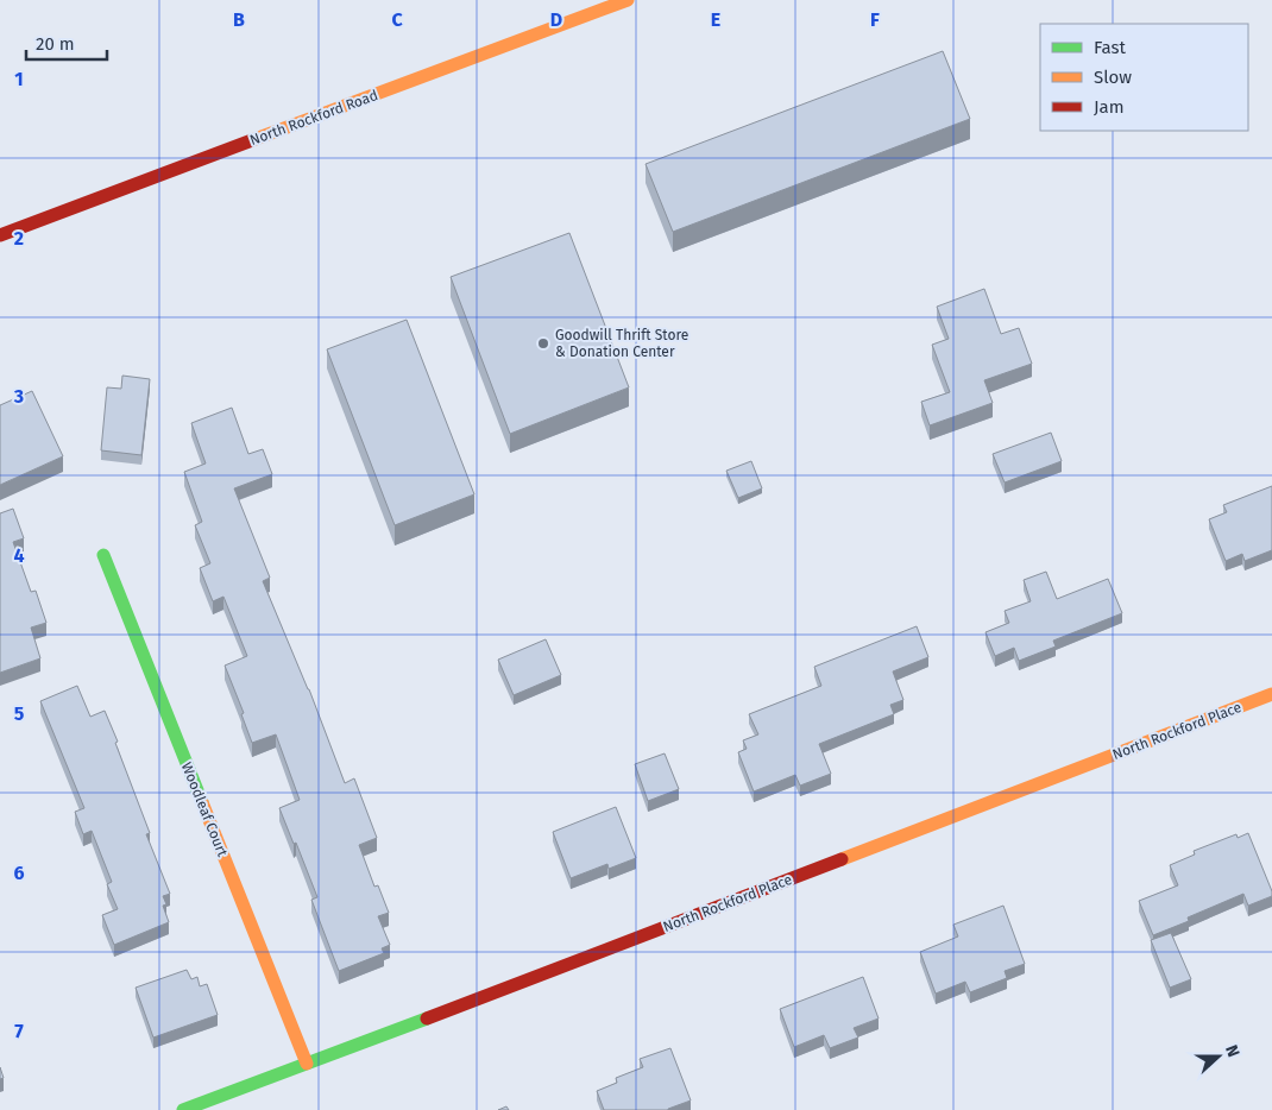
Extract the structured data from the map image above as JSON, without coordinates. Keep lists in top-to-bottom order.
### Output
{
  "streets": {
    "street": ["North Rockford Road", "North Rockford Place", "Woodleaf Court"]
  },
  "crossings": [
    ["North Rockford Place", "Woodleaf Court"]
  ],
  "places": ["Goodwill Thrift Store & Donation Center"],
  "legend": ["Fast", "Slow", "Jam"],
  "scale_bar": "20 m",
  "north": "right",
  "grid": {
    "columns": [
      "B",
      "C",
      "D",
      "E",
      "F"
    ],
    "rows": [
      "1",
      "2",
      "3",
      "4",
      "5",
      "6",
      "7"
    ]
  }
}
